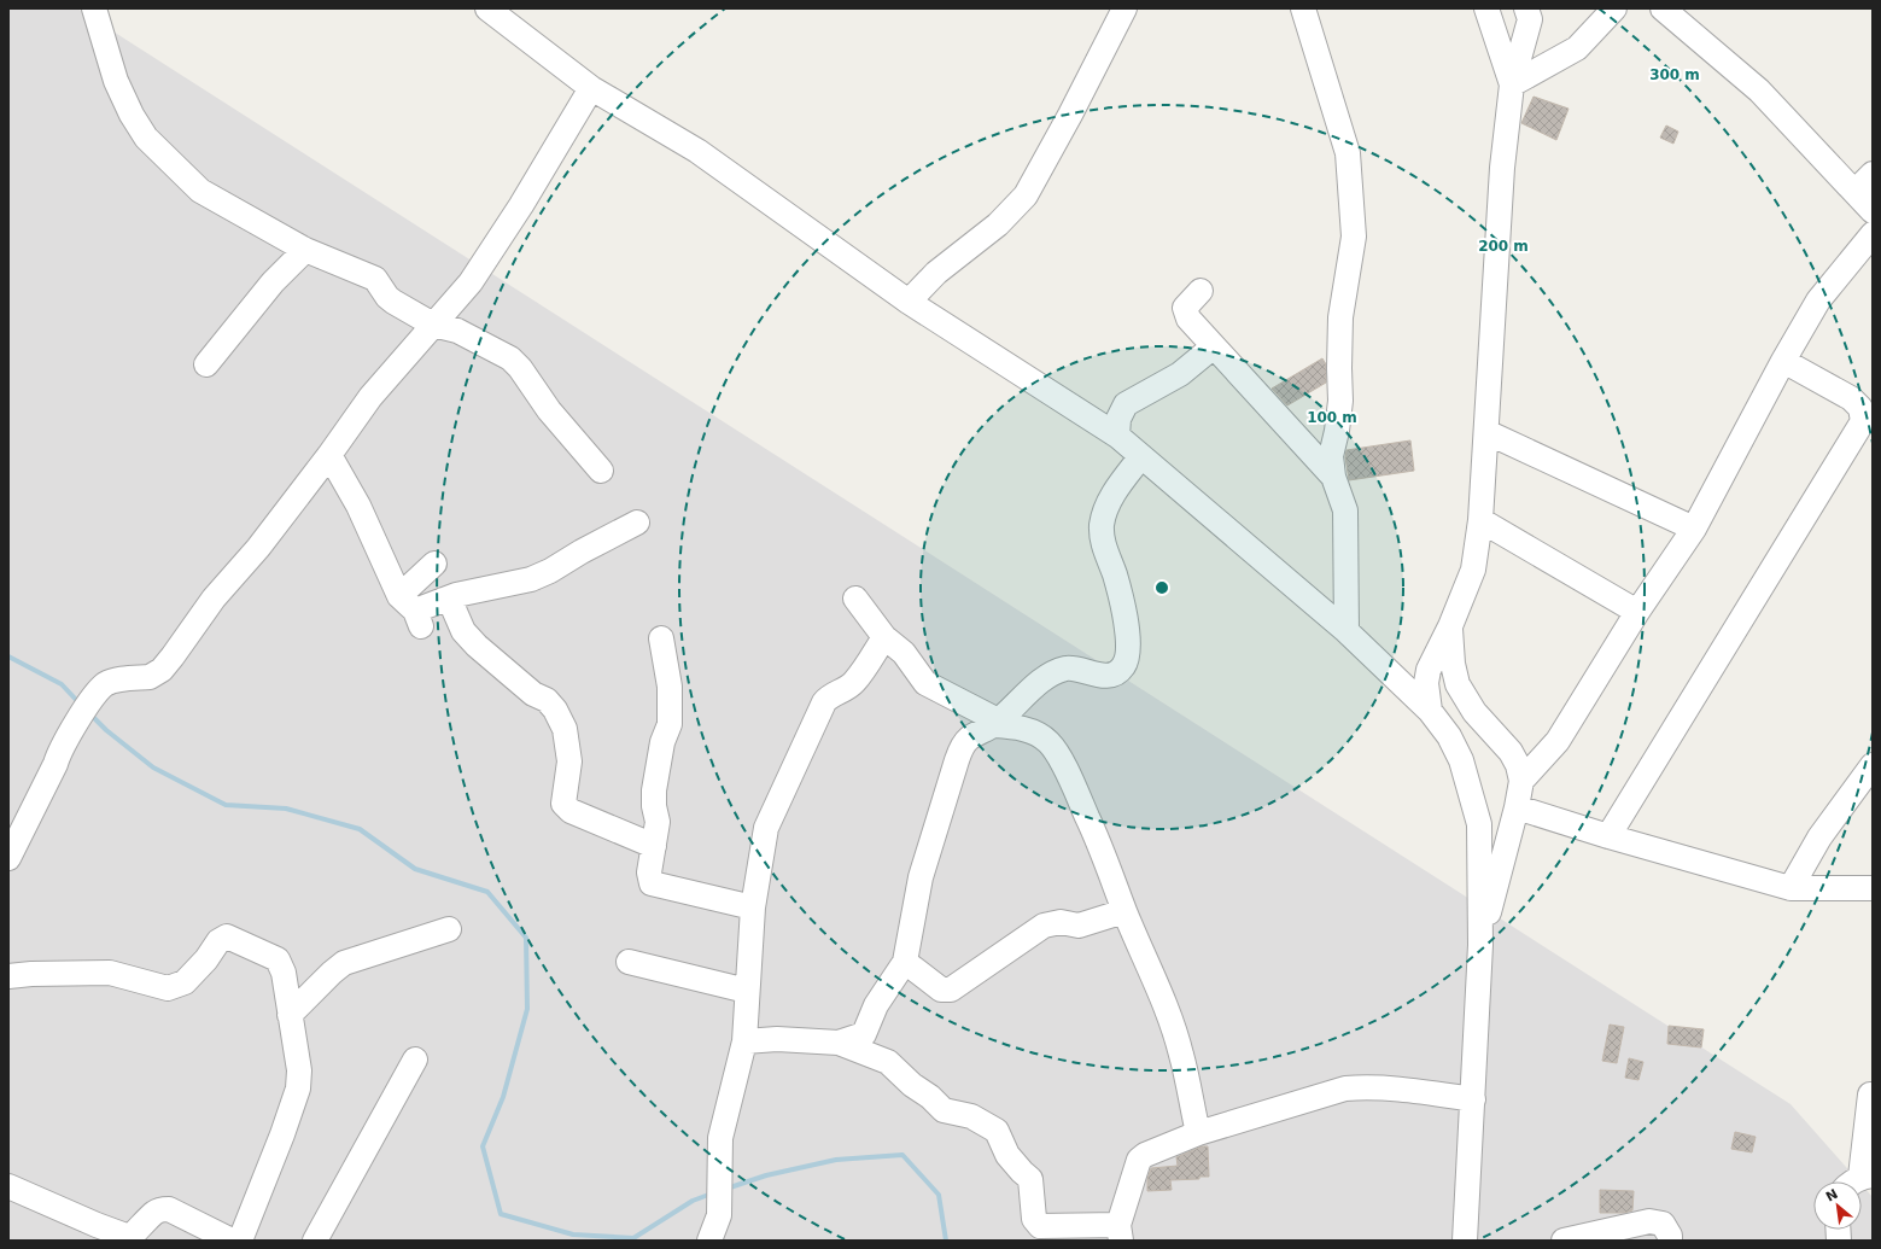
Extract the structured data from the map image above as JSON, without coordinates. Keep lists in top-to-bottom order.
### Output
{
  "north": "top left",
  "rings": ["300 m", "200 m", "100 m"]
}
